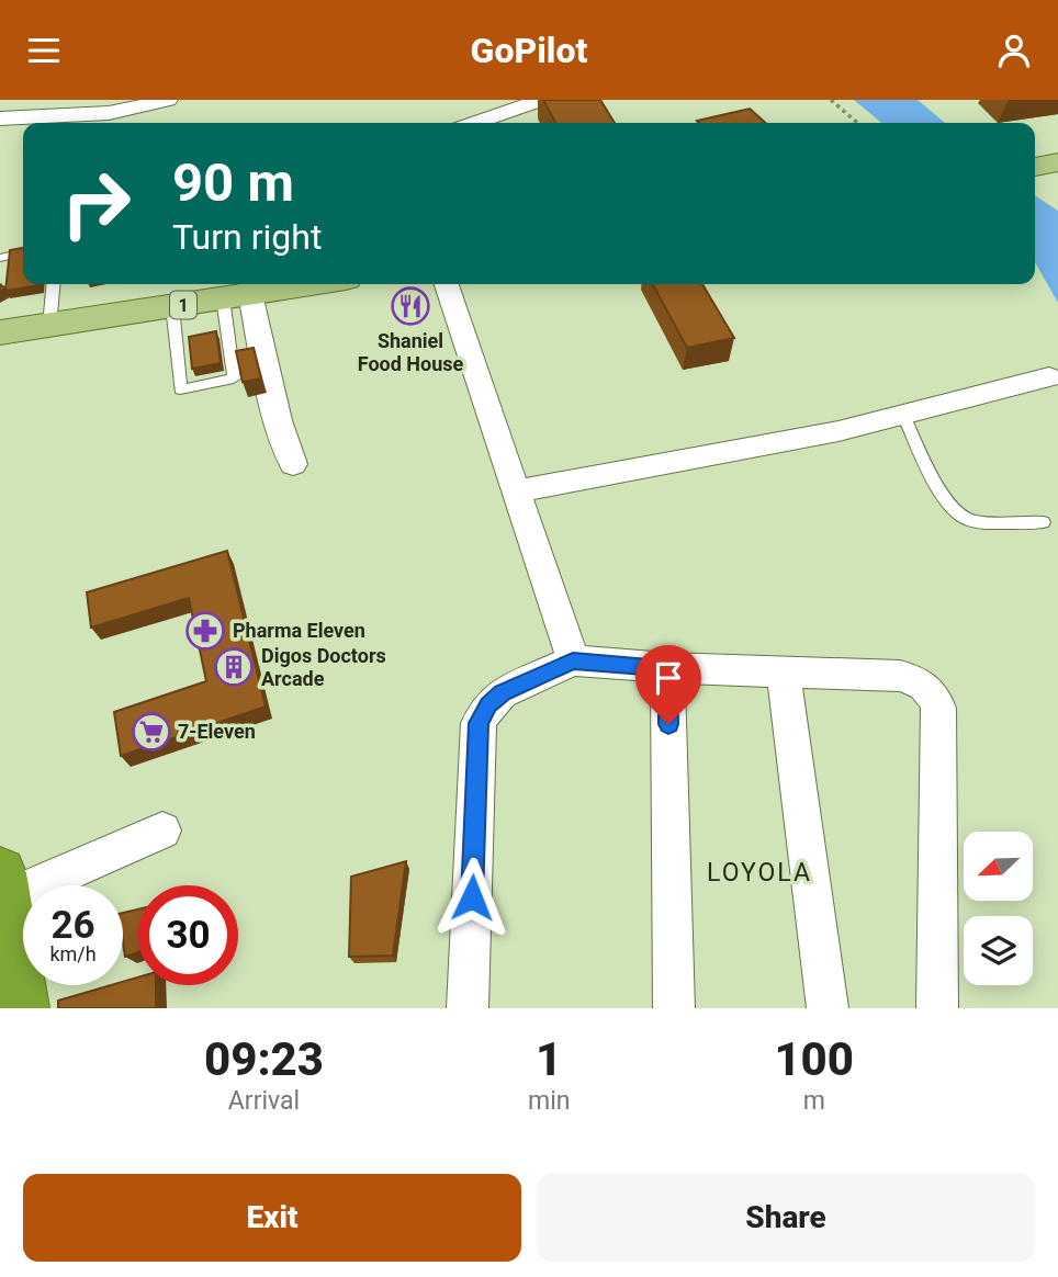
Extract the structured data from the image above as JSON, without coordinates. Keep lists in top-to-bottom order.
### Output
{
  "streets": {
    "main road": ["1"]
  },
  "districts": ["LOYOLA"],
  "places": {
    "restaurant": ["Shaniel Food House"],
    "pharmacy": ["Pharma Eleven"],
    "building": ["Digos Doctors Arcade"],
    "supermarket": ["7-Eleven"]
  },
  "north": "bottom left",
  "page": {
    "header": "GoPilot",
    "turn": ["90 m", "Turn right"],
    "speed": "26 km/h",
    "limit": "30",
    "eta": [
      "09:23",
      "Arrival",
      "1",
      "min",
      "100",
      "m"
    ],
    "buttons": ["Exit", "Share"]
  }
}
